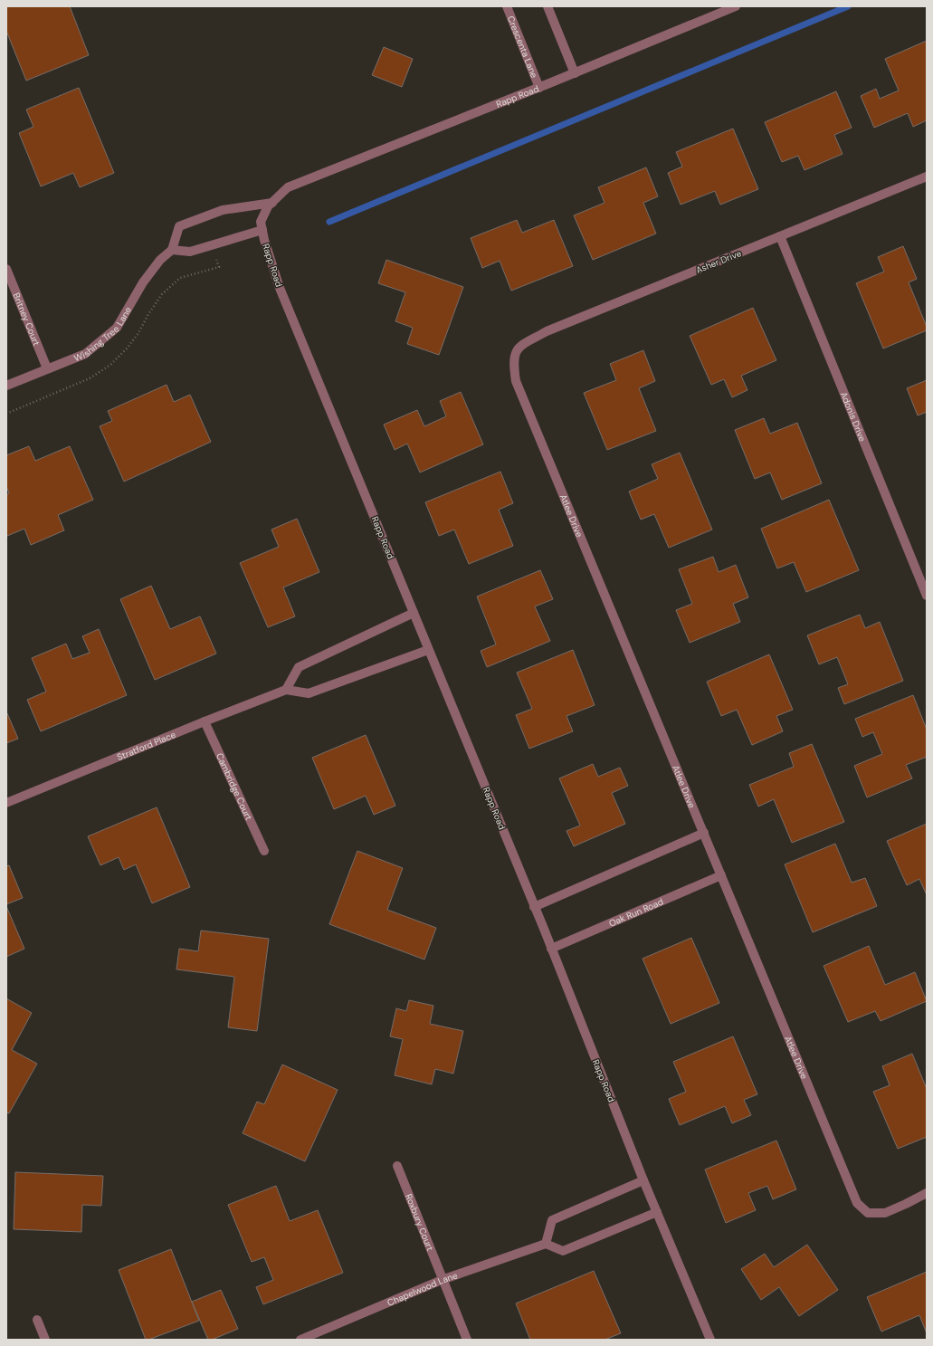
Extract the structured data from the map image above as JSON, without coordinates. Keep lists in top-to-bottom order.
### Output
{
  "streets": {
    "street": [
      "Crescenta Lane",
      "Rapp Road",
      "Asher Drive",
      "Britney Court",
      "Wishing Tree Lane",
      "Adonis Drive",
      "Atlee Drive",
      "Stratford Place",
      "Cambridge Court",
      "Oak Run Road",
      "Roxbury Court",
      "Chapelwood Lane"
    ]
  },
  "crossings": [
    ["Crescenta Lane", "Rapp Road"],
    ["Rapp Road", "Oak Run Road"],
    ["Asher Drive", "Adonis Drive"],
    ["Asher Drive", "Atlee Drive"],
    ["Britney Court", "Wishing Tree Lane"],
    ["Atlee Drive", "Oak Run Road"],
    ["Stratford Place", "Cambridge Court"],
    ["Roxbury Court", "Chapelwood Lane"]
  ]
}
